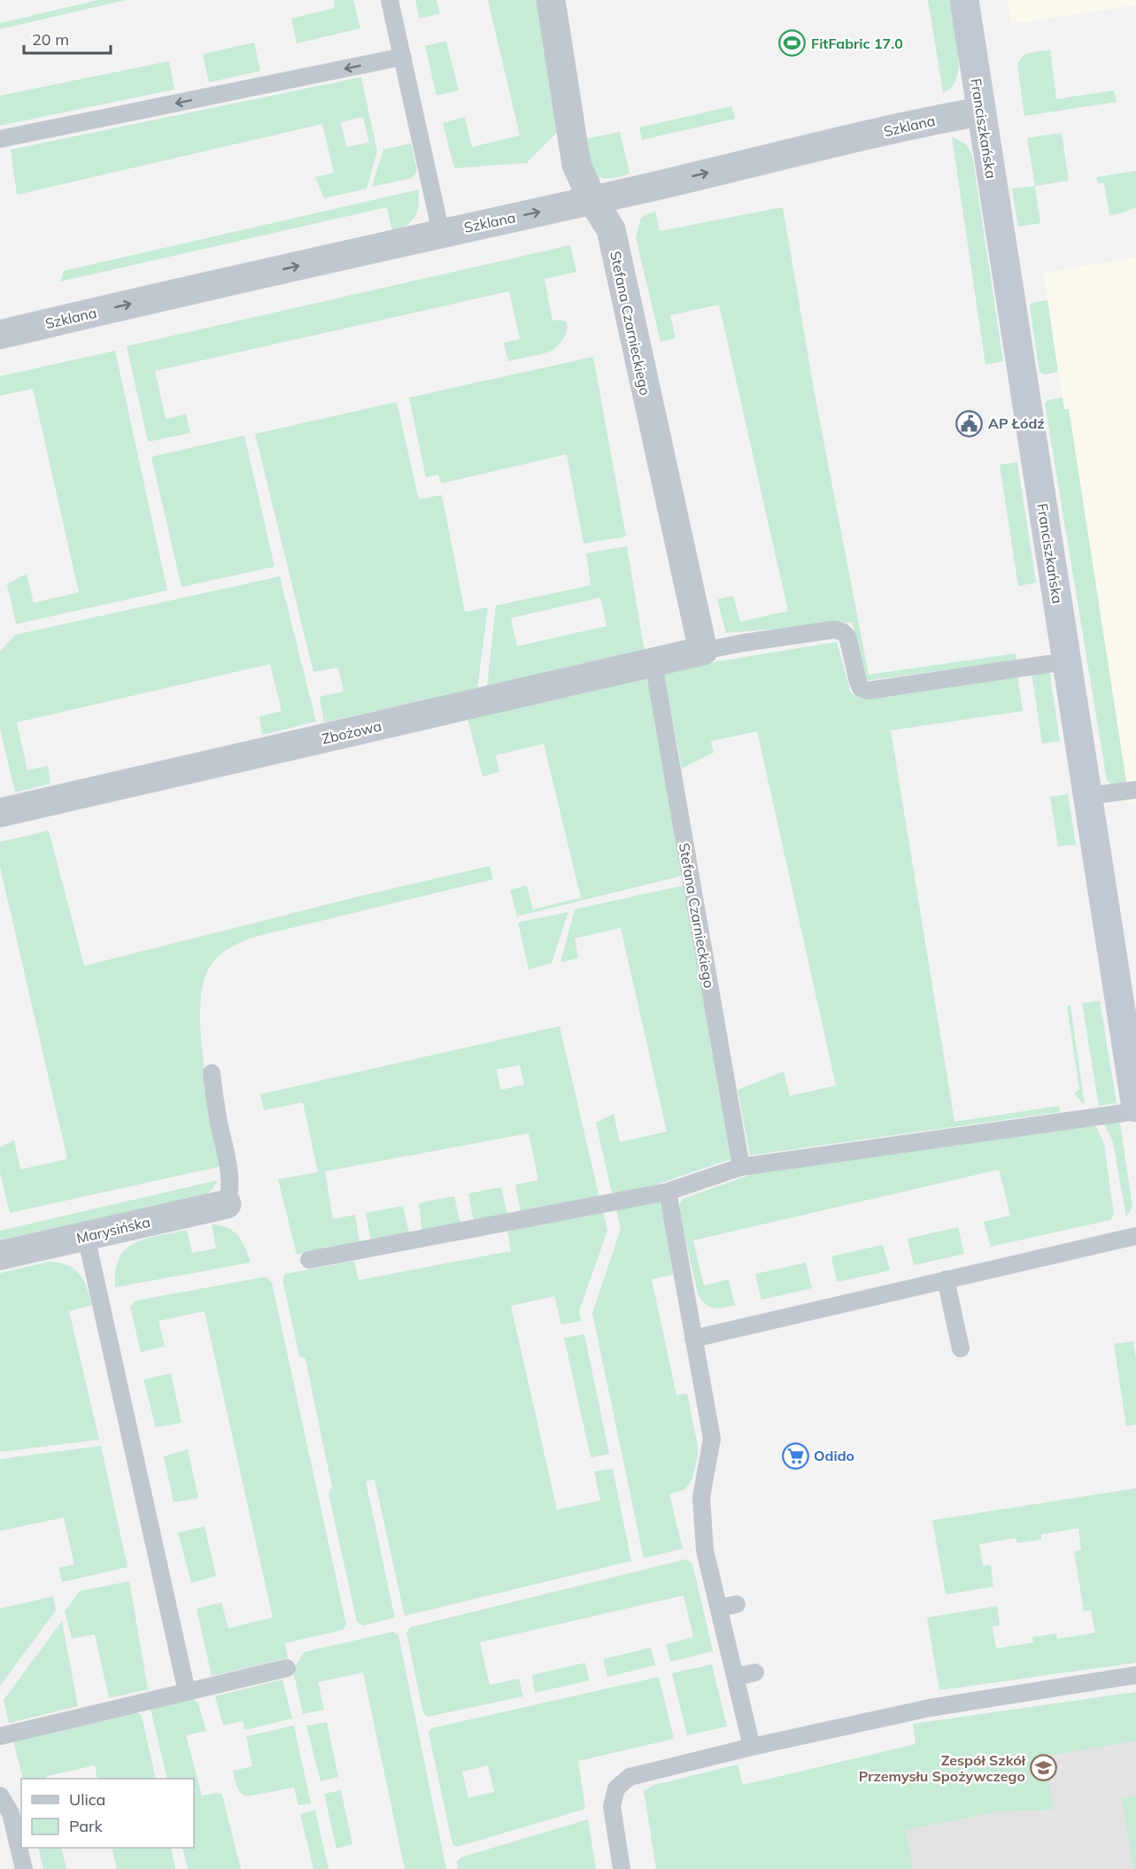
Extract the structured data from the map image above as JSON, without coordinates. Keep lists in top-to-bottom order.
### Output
{
  "streets": {
    "street": [
      "Szklana",
      "Franciszkańska",
      "Stefana Czarnieckiego",
      "Zbożowa",
      "Marysińska"
    ]
  },
  "crossings": [
    ["Szklana", "Franciszkańska"],
    ["Szklana", "Stefana Czarnieckiego"],
    ["Stefana Czarnieckiego", "Zbożowa"]
  ],
  "one_way": ["Szklana"],
  "places": {
    "sports": ["FitFabric 17.0"],
    "public building": ["AP Łódź"],
    "supermarket": ["Odido"],
    "school or university": ["Zespół Szkół Przemysłu Spożywczego"]
  },
  "legend": ["Ulica", "Park"],
  "scale_bar": "20 m"
}
